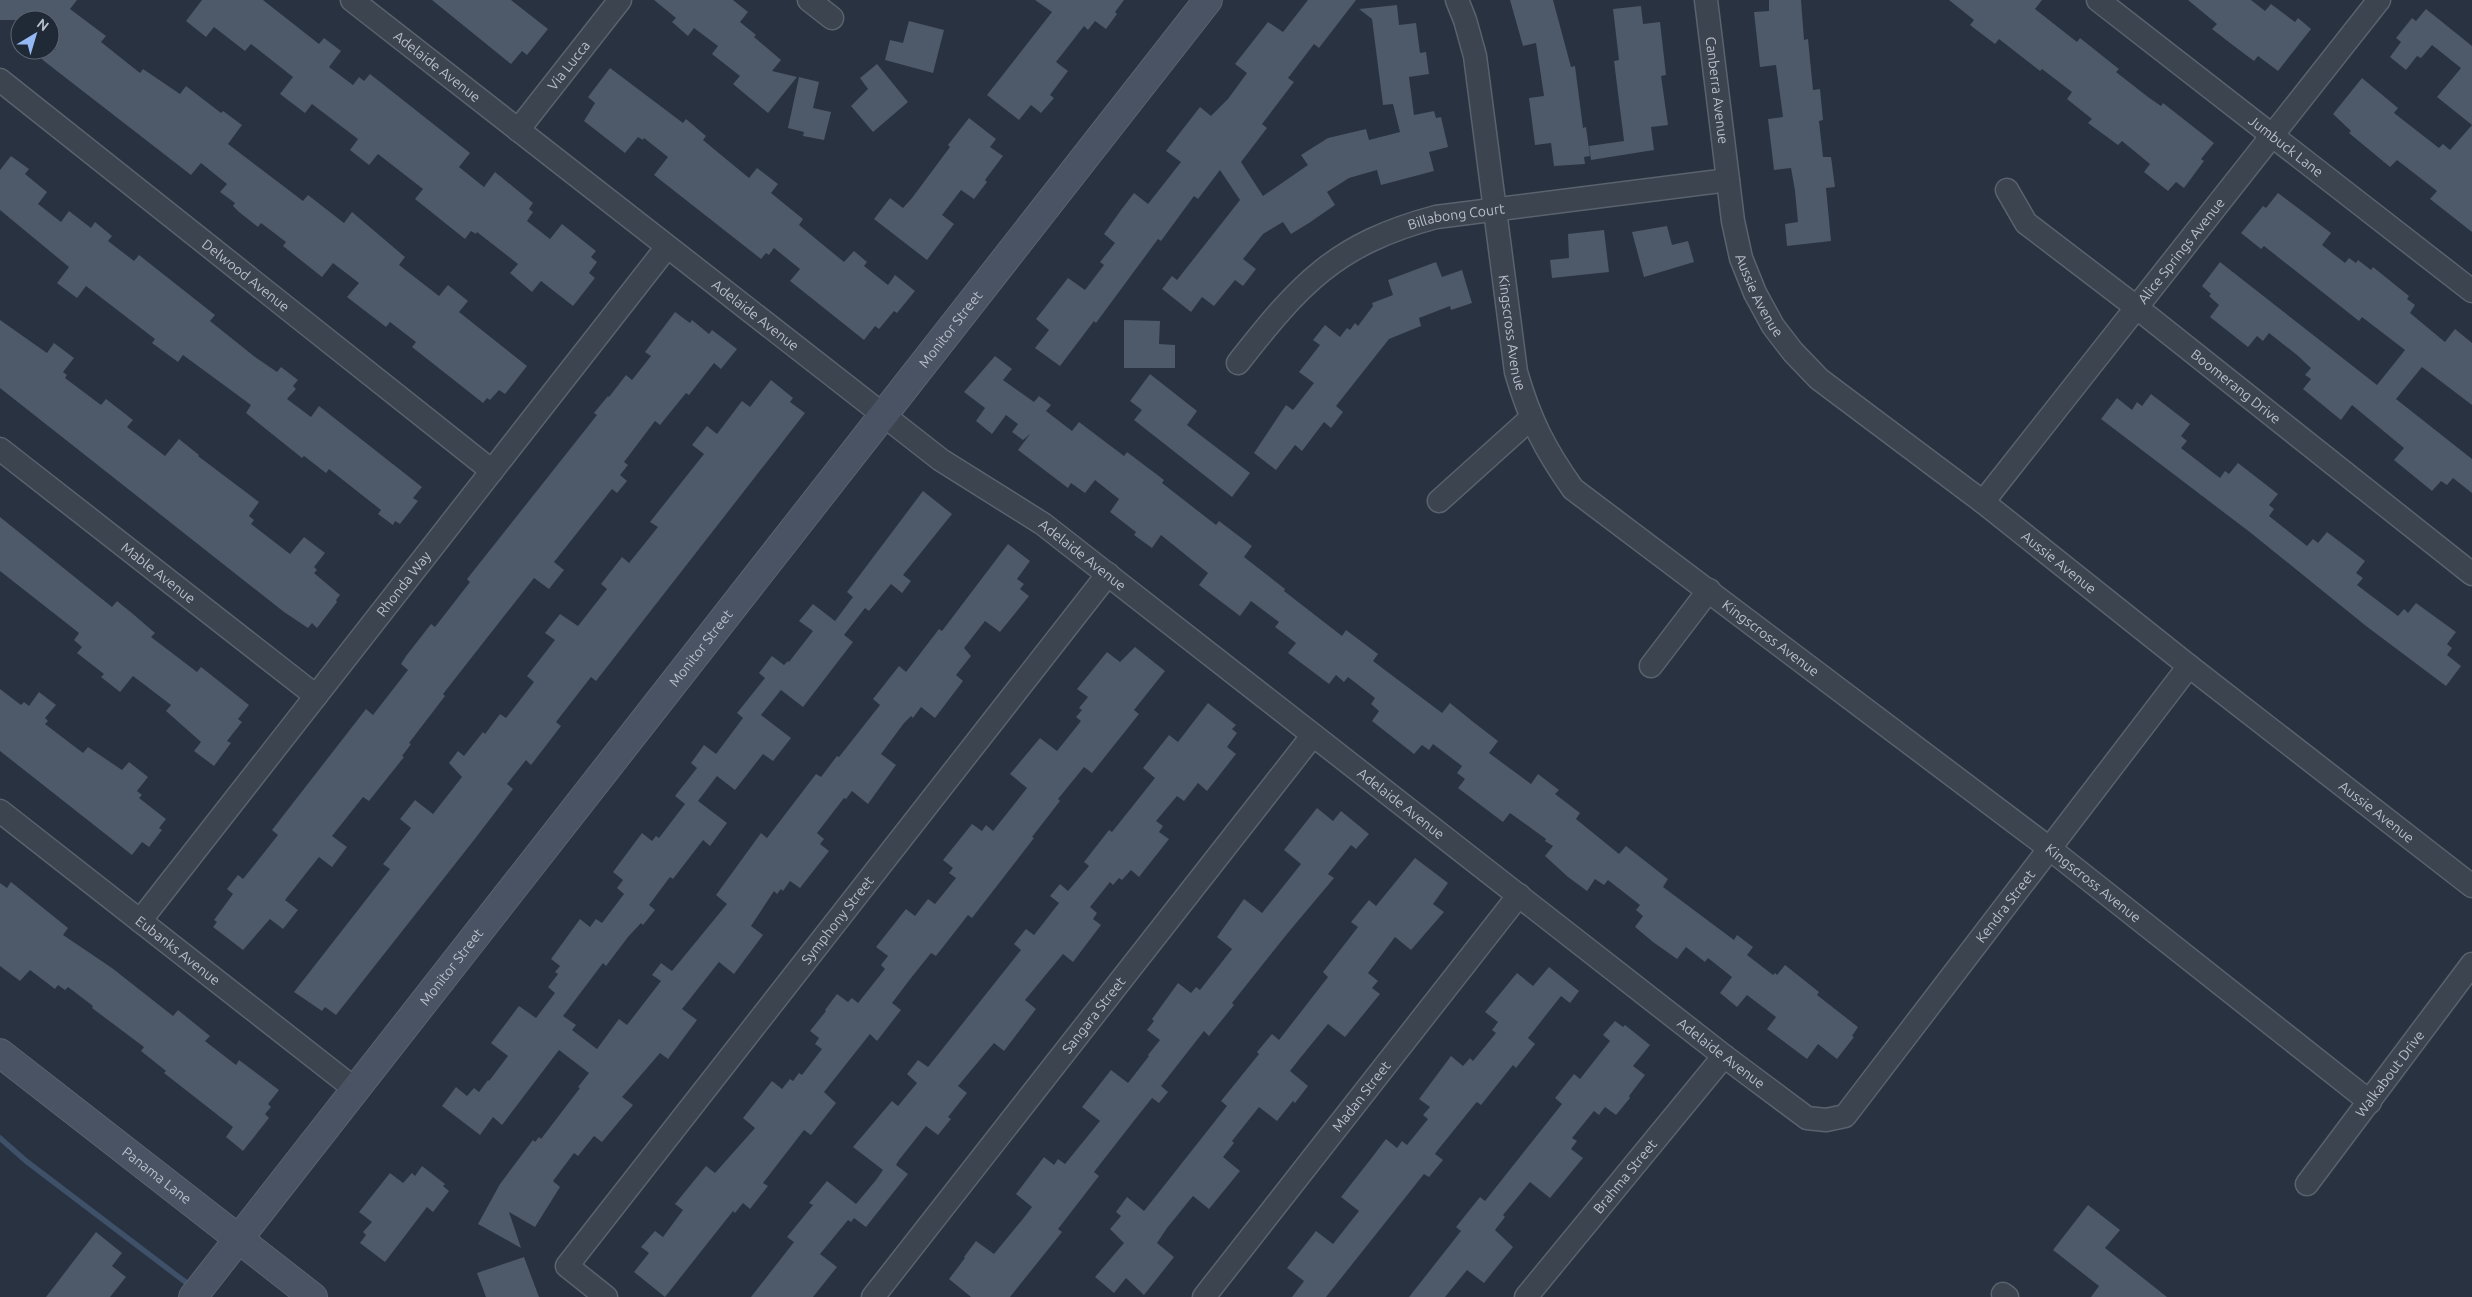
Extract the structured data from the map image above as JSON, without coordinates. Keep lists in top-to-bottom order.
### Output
{
  "streets": {
    "street": [
      "Via Lucca",
      "Adelaide Avenue",
      "Canberra Avenue",
      "Jumbuck Lane",
      "Billabong Court",
      "Alice Springs Avenue",
      "Delwood Avenue",
      "Aussie Avenue",
      "Monitor Street",
      "Kingscross Avenue",
      "Boomerang Drive",
      "Mable Avenue",
      "Rhonda Way",
      "Kendra Street",
      "Symphony Street",
      "Eubanks Avenue",
      "Sangara Street",
      "Walkabout Drive",
      "Madan Street",
      "Panama Lane",
      "Brahma Street"
    ]
  },
  "crossings": [
    ["Via Lucca", "Adelaide Avenue"],
    ["Adelaide Avenue", "Monitor Street"],
    ["Adelaide Avenue", "Rhonda Way"],
    ["Adelaide Avenue", "Kendra Street"],
    ["Adelaide Avenue", "Symphony Street"],
    ["Adelaide Avenue", "Sangara Street"],
    ["Adelaide Avenue", "Madan Street"],
    ["Adelaide Avenue", "Brahma Street"],
    ["Canberra Avenue", "Billabong Court"],
    ["Canberra Avenue", "Aussie Avenue"],
    ["Jumbuck Lane", "Alice Springs Avenue"],
    ["Billabong Court", "Aussie Avenue"],
    ["Billabong Court", "Kingscross Avenue"],
    ["Alice Springs Avenue", "Aussie Avenue"],
    ["Alice Springs Avenue", "Boomerang Drive"],
    ["Delwood Avenue", "Rhonda Way"],
    ["Aussie Avenue", "Kendra Street"],
    ["Monitor Street", "Eubanks Avenue"],
    ["Monitor Street", "Panama Lane"],
    ["Kingscross Avenue", "Kendra Street"],
    ["Kingscross Avenue", "Walkabout Drive"],
    ["Mable Avenue", "Rhonda Way"],
    ["Rhonda Way", "Eubanks Avenue"]
  ],
  "north": "top right"
}
